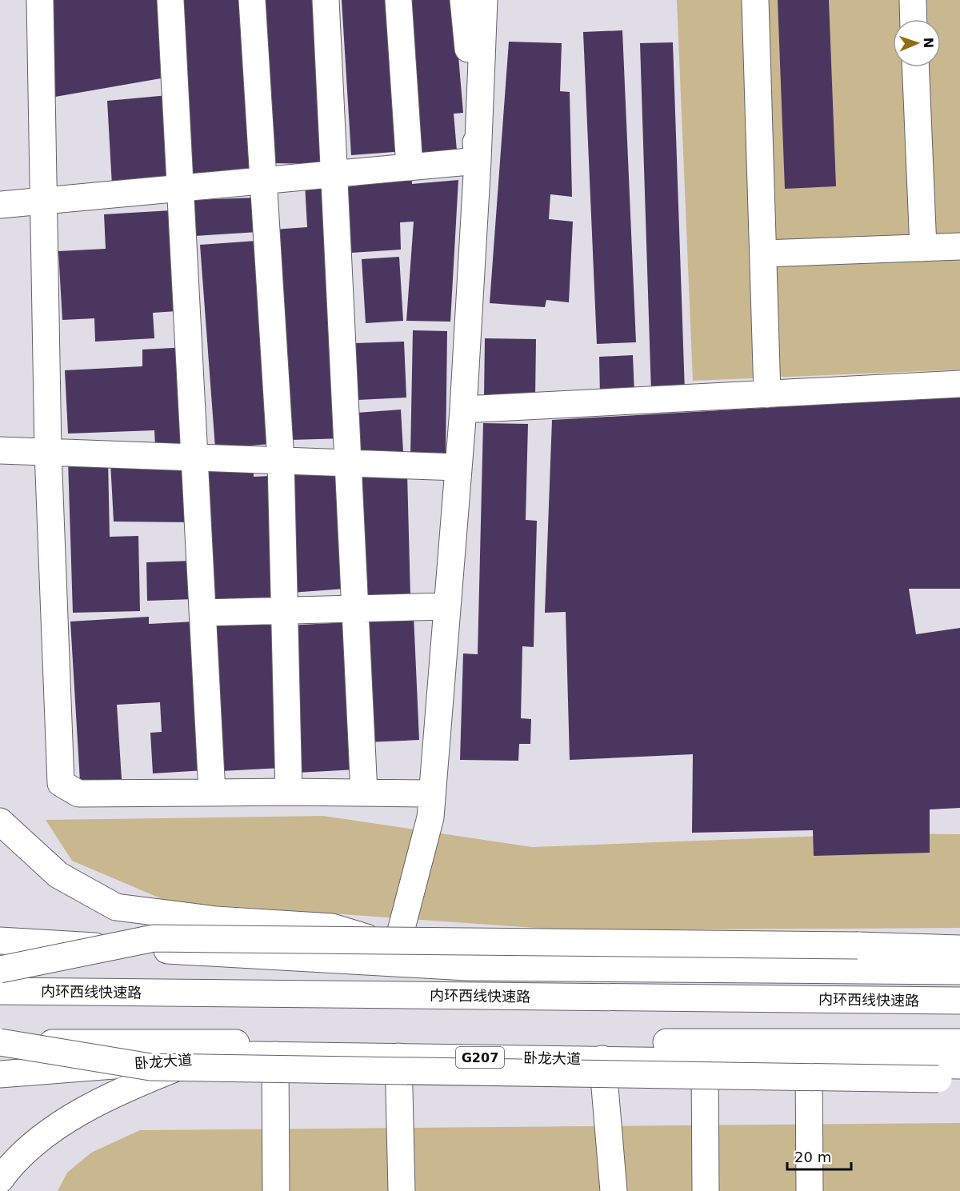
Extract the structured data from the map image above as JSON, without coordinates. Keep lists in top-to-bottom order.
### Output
{
  "streets": {
    "main road": ["内环西线快速路", "G207", "卧龙大道"]
  },
  "scale_bar": "20 m",
  "north": "right"
}
